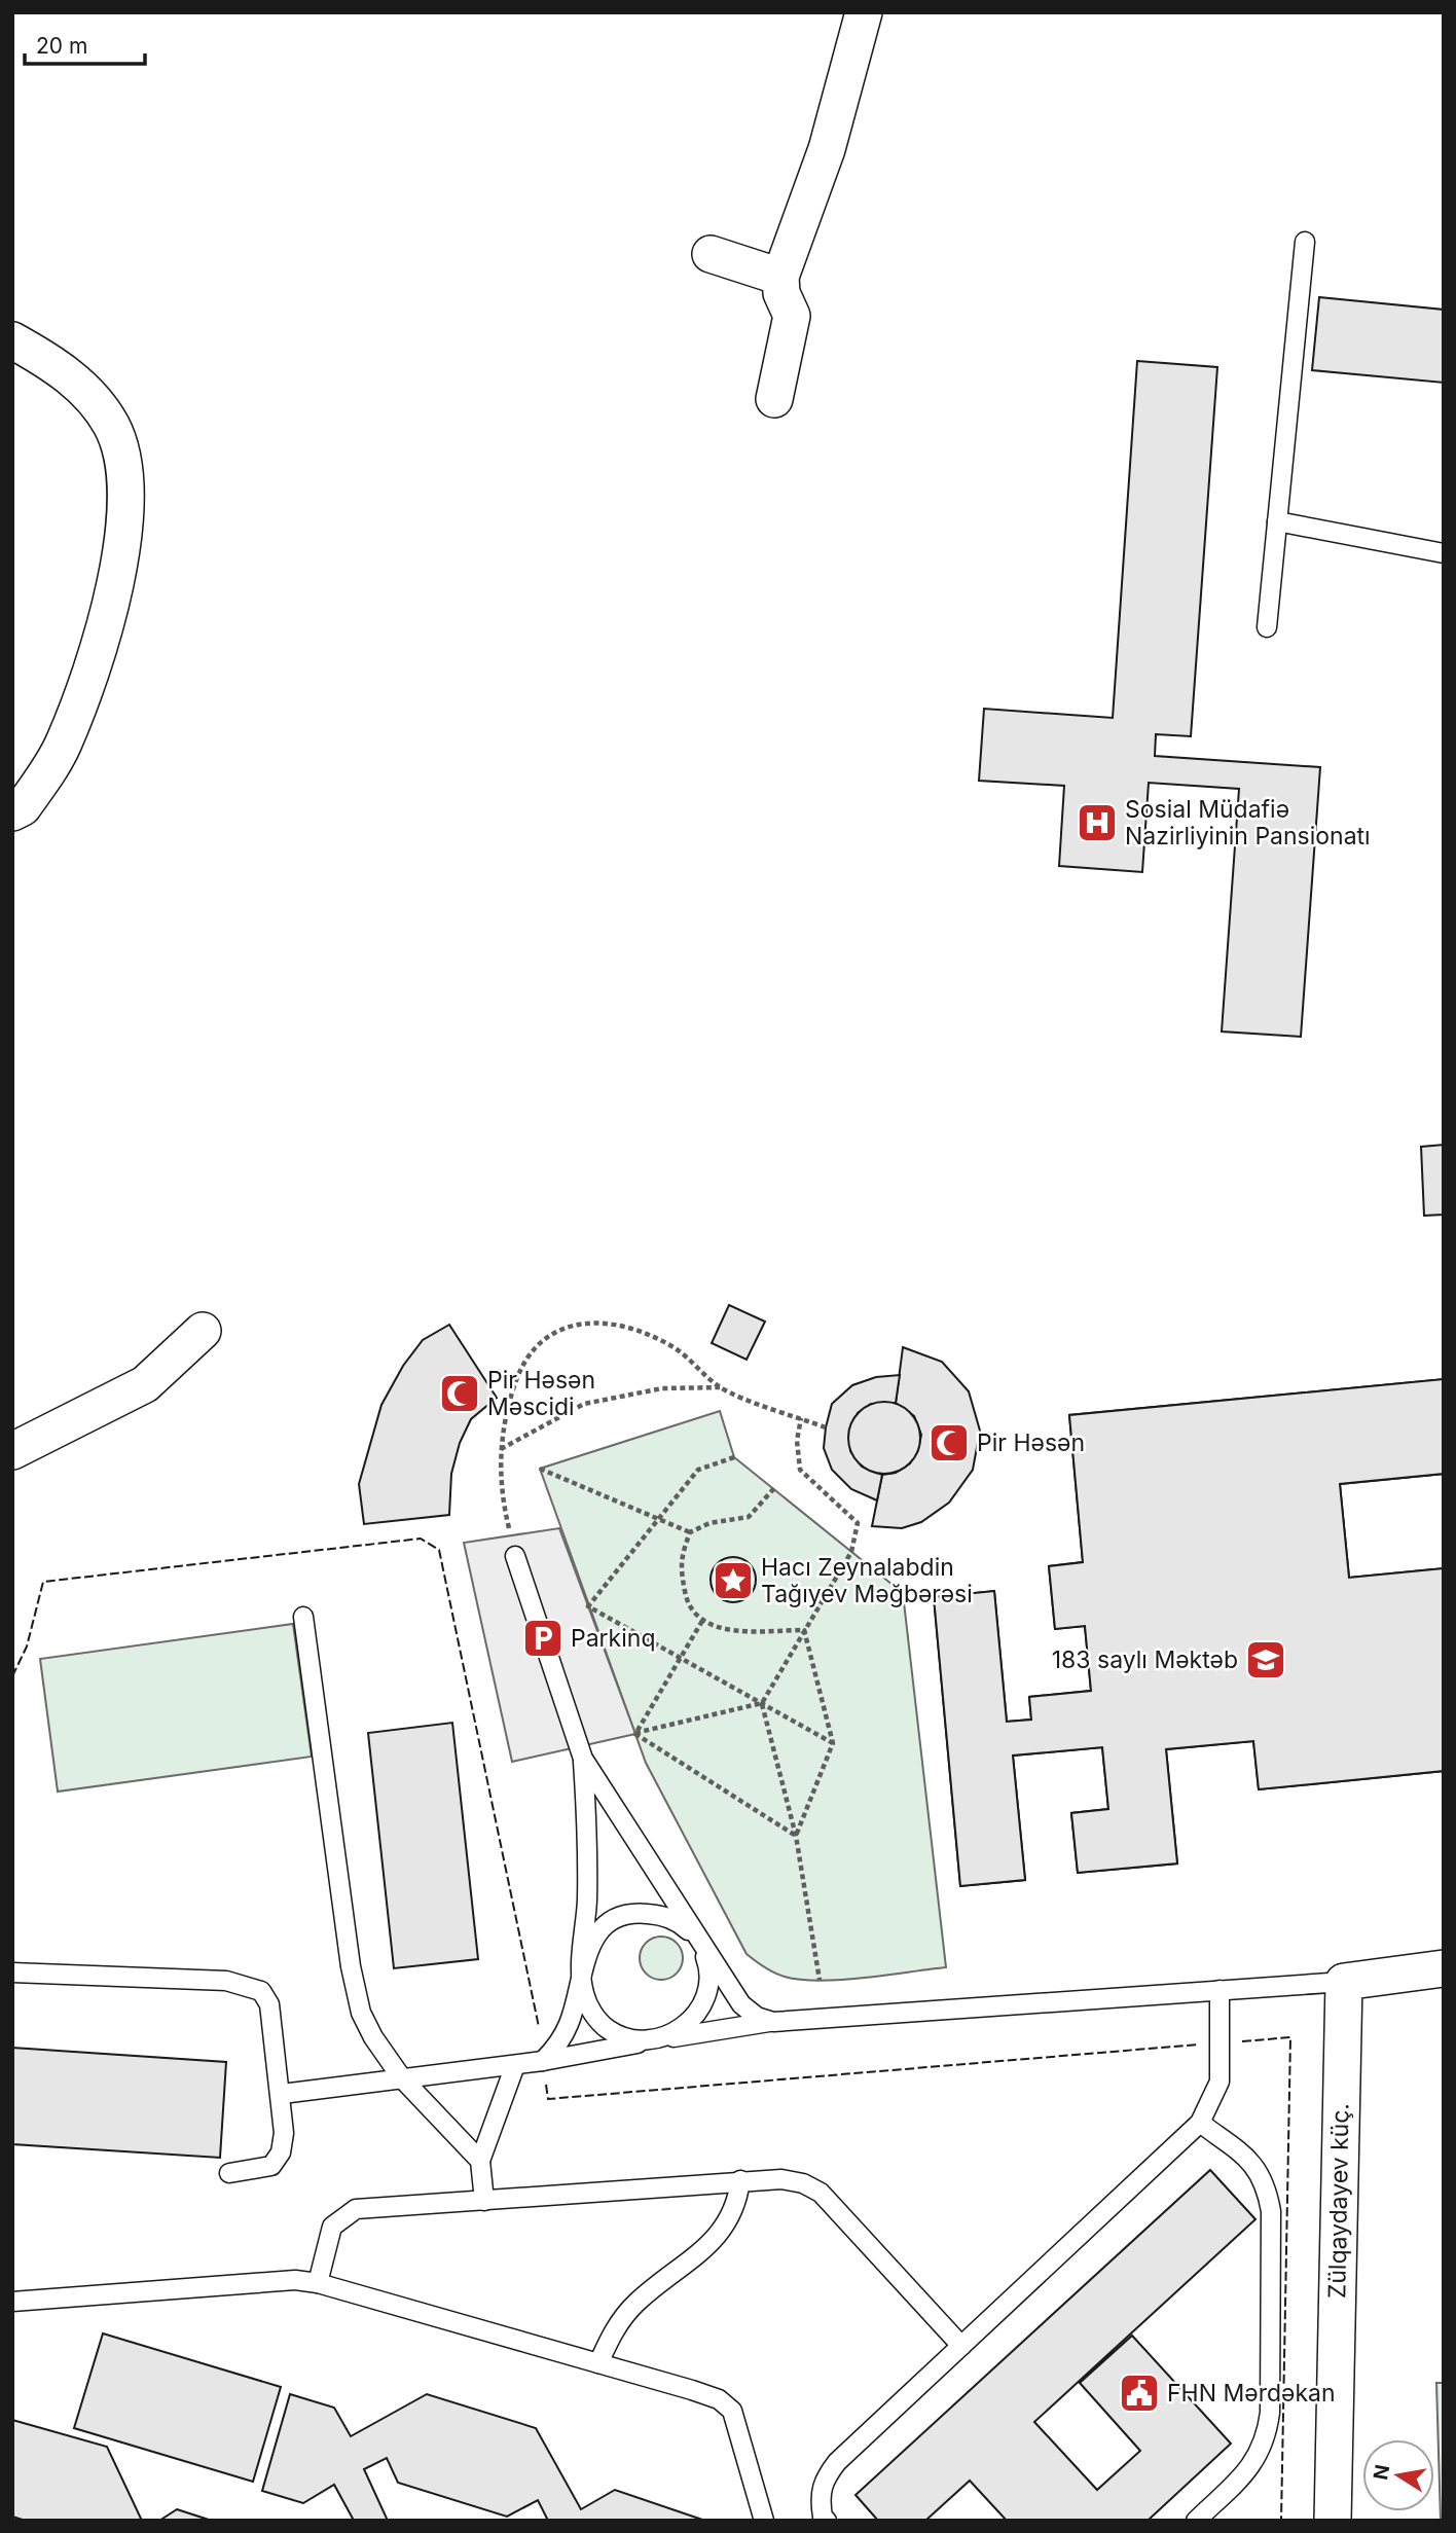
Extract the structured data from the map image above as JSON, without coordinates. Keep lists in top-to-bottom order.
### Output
{
  "streets": {
    "street": ["Zülqaydayev küç."]
  },
  "places": {
    "hospital": ["Sosial Müdafiə Nazirliyinin Pansionatı"],
    "mosque": ["Pir Həsən Məscidi", "Pir Həsən"],
    "place": ["Hacı Zeynalabdin Tağıyev Məğbərəsi"],
    "parking": ["Parkinq"],
    "school or university": ["183 saylı Məktəb"],
    "public building": ["FHN Mərdəkan"]
  },
  "scale_bar": "20 m",
  "north": "left"
}
